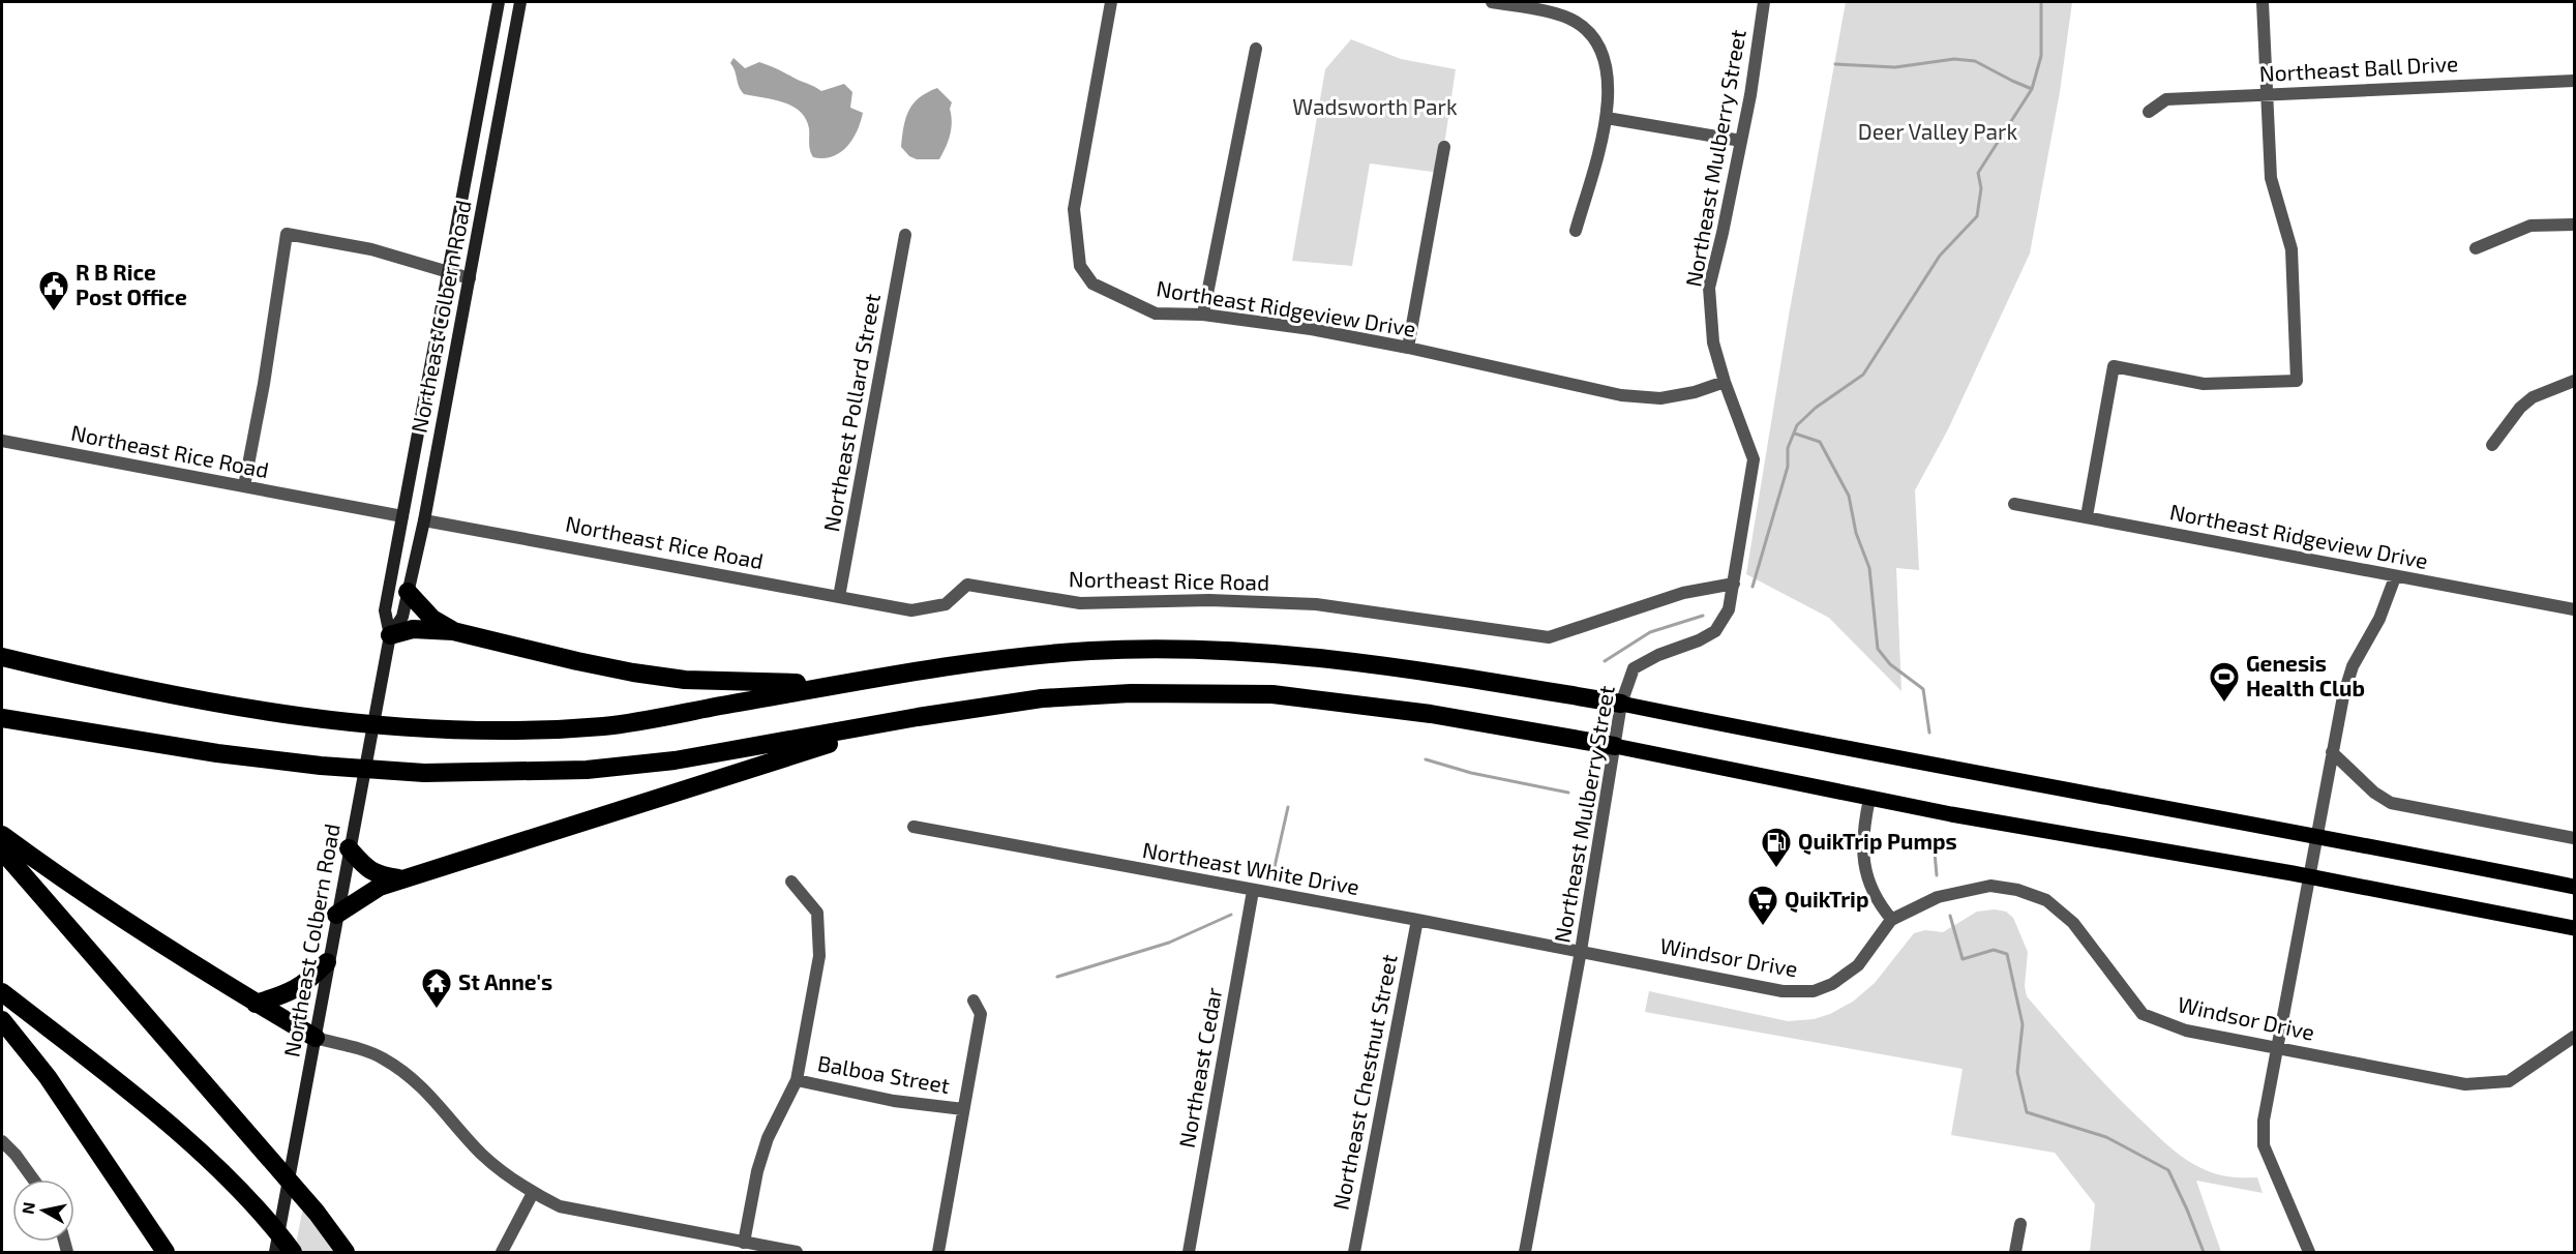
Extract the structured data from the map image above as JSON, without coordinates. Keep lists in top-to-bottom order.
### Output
{
  "streets": {
    "main road": ["Northeast Colbern Road"],
    "street": [
      "Northeast Ball Drive",
      "Northeast Mulberry Street",
      "Northeast Ridgeview Drive",
      "Northeast Pollard Street",
      "Northeast Rice Road",
      "Northeast White Drive",
      "Windsor Drive",
      "Northeast Cedar",
      "Balboa Street",
      "Northeast Chestnut Street"
    ]
  },
  "crossings": [
    ["Northeast Mulberry Street", "Northeast Ridgeview Drive"],
    ["Northeast Mulberry Street", "Northeast Rice Road"],
    ["Northeast Mulberry Street", "Northeast White Drive"],
    ["Northeast Mulberry Street", "Windsor Drive"],
    ["Northeast Colbern Road", "Northeast Rice Road"],
    ["Northeast Pollard Street", "Northeast Rice Road"],
    ["Northeast White Drive", "Windsor Drive"],
    ["Northeast White Drive", "Northeast Cedar"],
    ["Northeast White Drive", "Northeast Chestnut Street"]
  ],
  "parks": ["Wadsworth Park", "Deer Valley Park"],
  "places": {
    "public building": ["R B Rice Post Office"],
    "sports": ["Genesis Health Club"],
    "fuel station": ["QuikTrip Pumps"],
    "supermarket": ["QuikTrip"],
    "temple": ["St Anne's"]
  },
  "north": "left"
}
